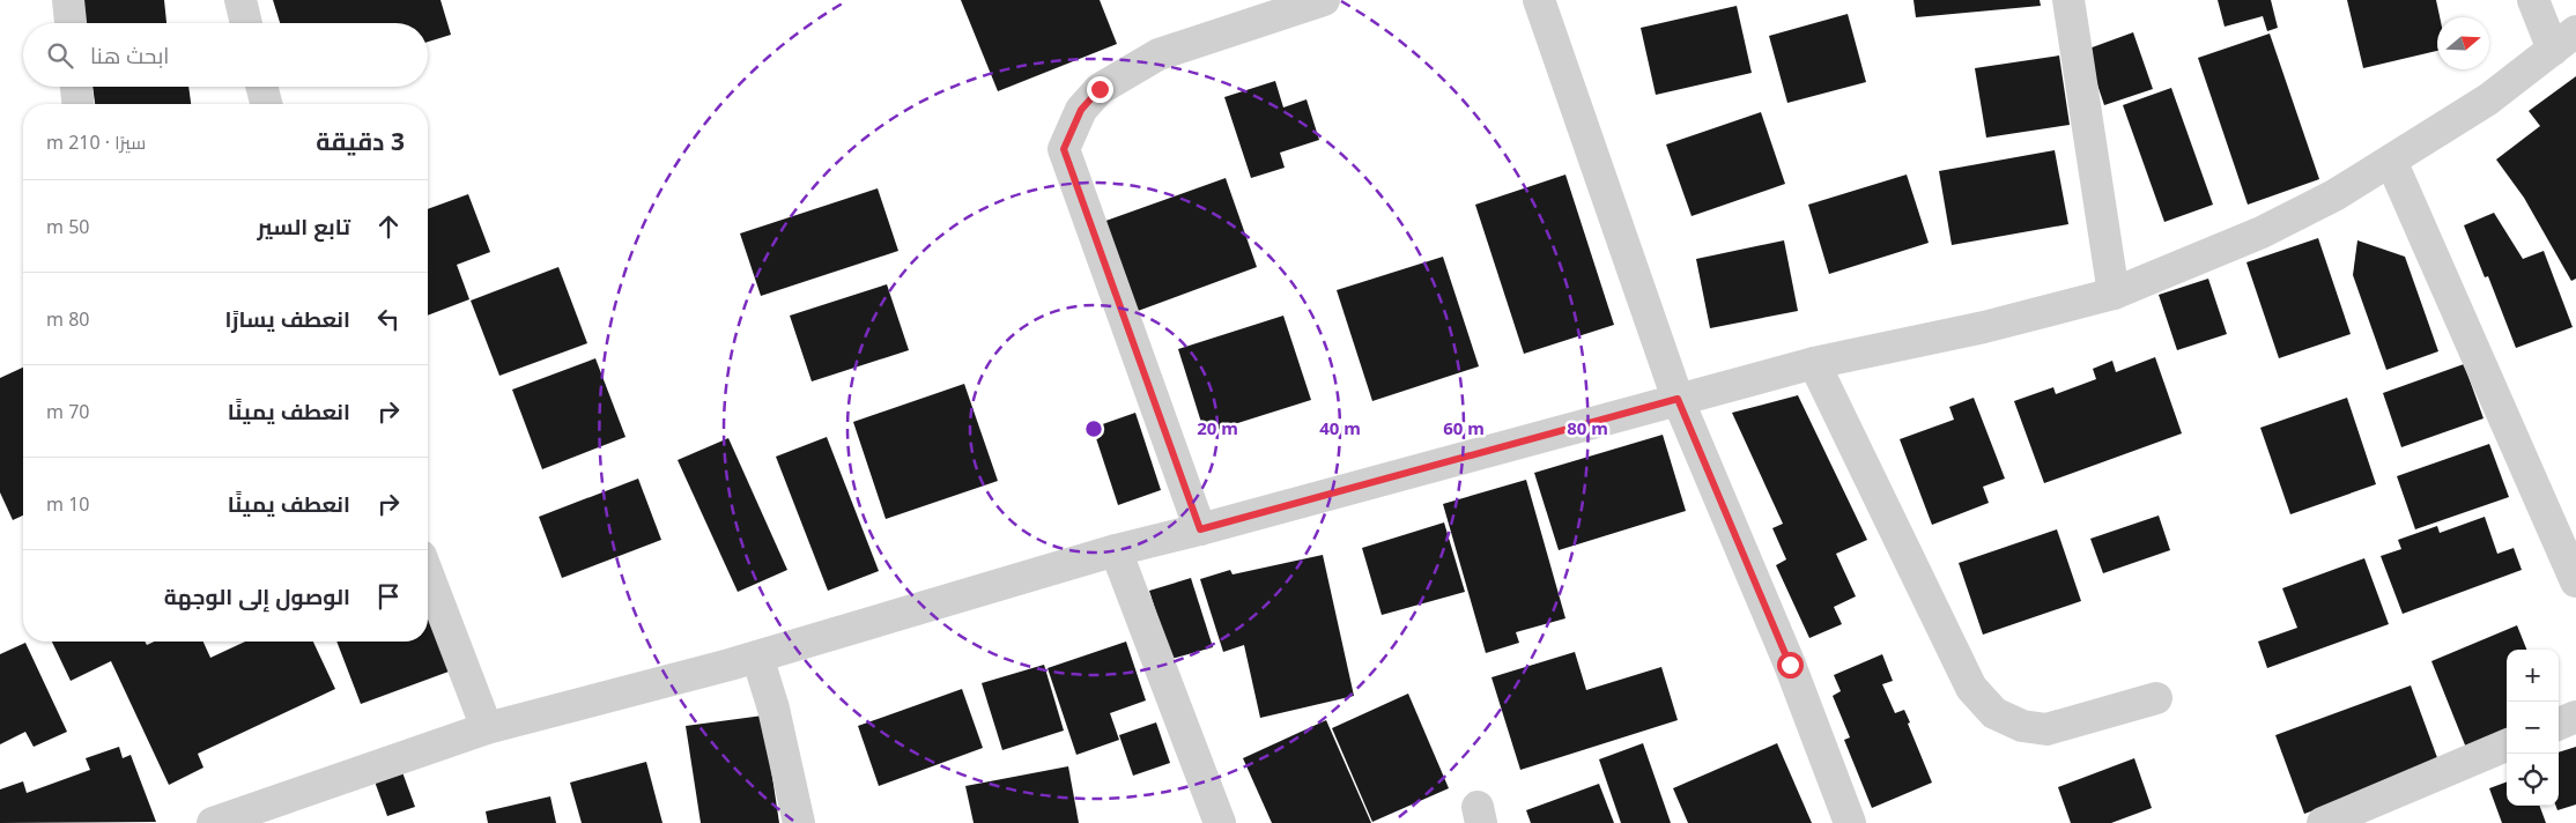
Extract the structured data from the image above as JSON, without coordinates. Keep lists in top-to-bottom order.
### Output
{
  "north": "right",
  "page": {
    "search": "ابحث هنا",
    "heading": ["3 دقيقة", "سيرًا · 210 m"],
    "list": [
      ["تابع السير", "50 m"],
      ["انعطف يسارًا", "80 m"],
      ["انعطف يمينًا", "70 m"],
      ["انعطف يمينًا", "10 m"],
      "الوصول إلى الوجهة"
    ],
    "map_buttons": ["+", "−"]
  },
  "rings": [
    "20 m",
    "40 m",
    "60 m",
    "80 m"
  ]
}
